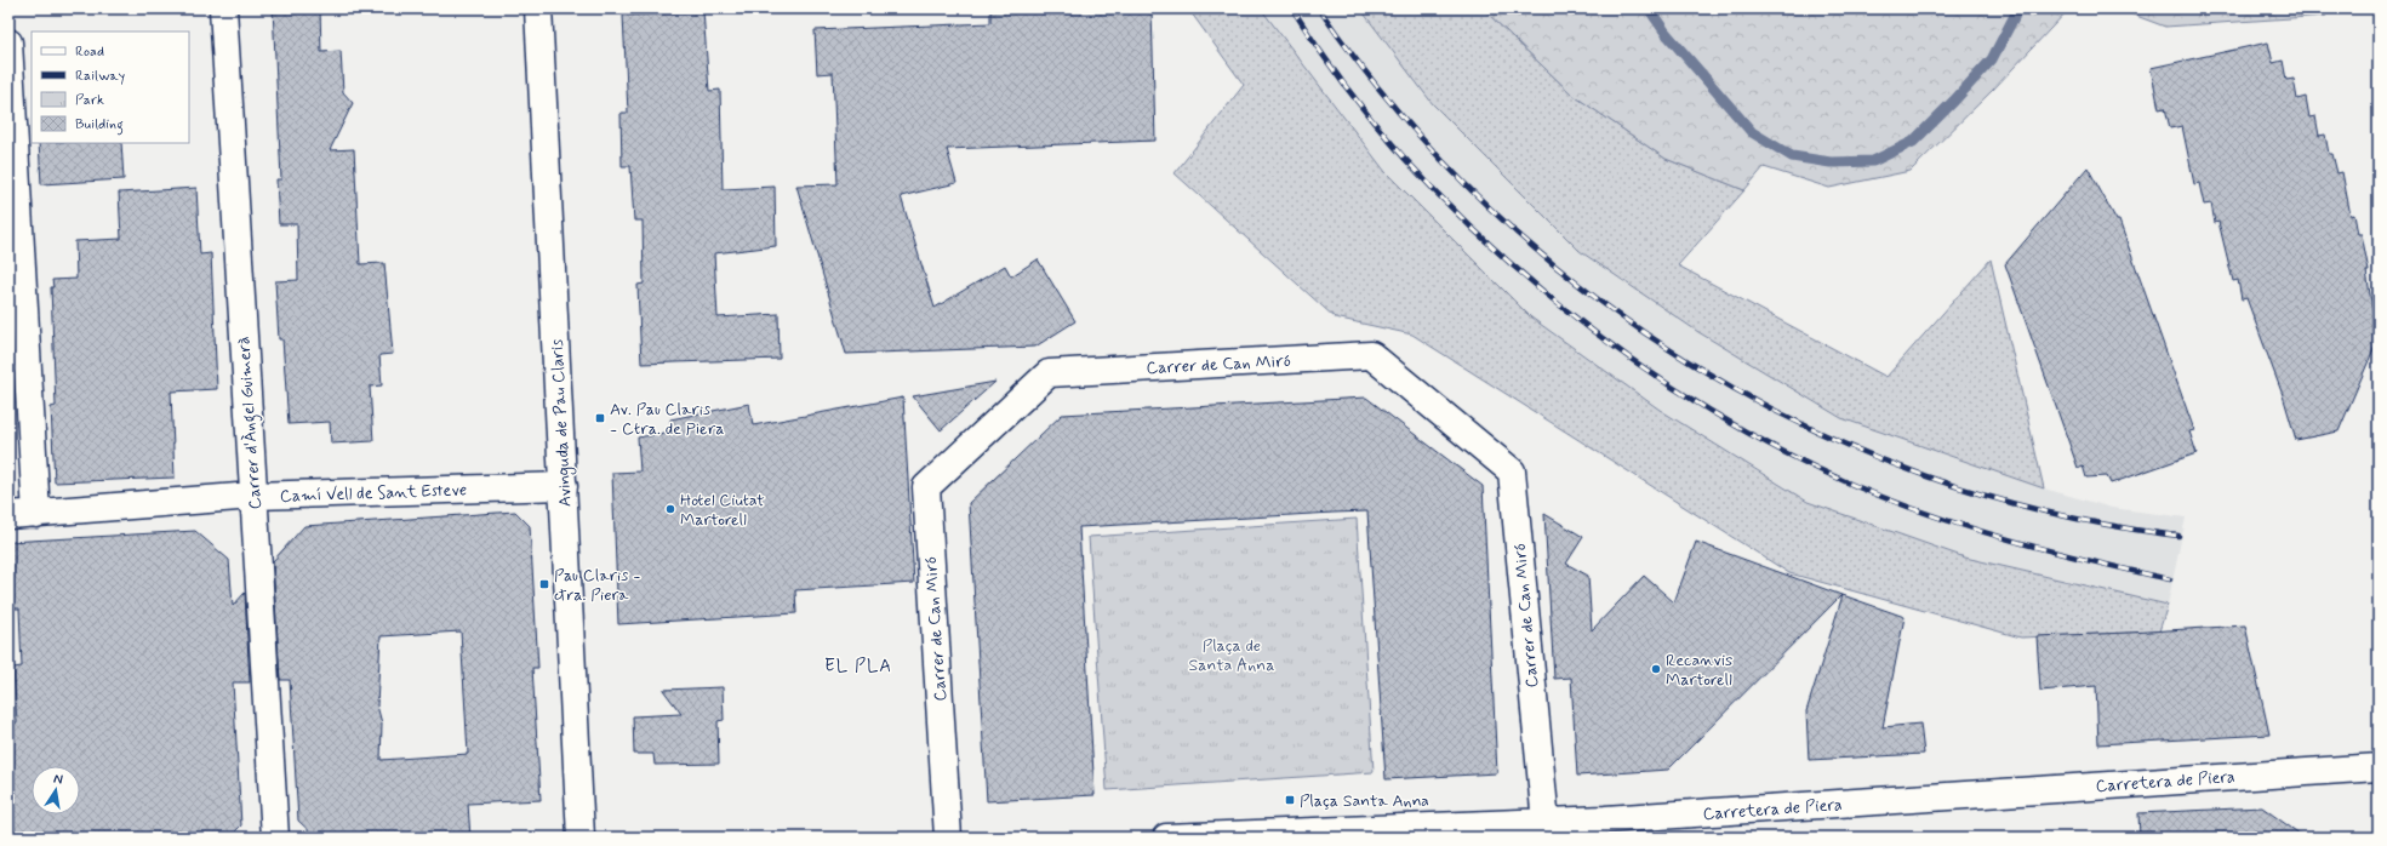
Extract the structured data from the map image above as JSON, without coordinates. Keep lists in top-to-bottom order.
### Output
{
  "streets": {
    "street": [
      "Carrer de Can Miró",
      "Carrer d'Àngel Guimerà",
      "Avinguda de Pau Claris",
      "Camí Vell de Sant Esteve",
      "Carretera de Piera"
    ]
  },
  "crossings": [
    ["Carrer de Can Miró", "Carretera de Piera"],
    ["Carrer d'Àngel Guimerà", "Camí Vell de Sant Esteve"],
    ["Avinguda de Pau Claris", "Camí Vell de Sant Esteve"]
  ],
  "districts": ["EL PLA"],
  "parks": ["Plaça de Santa Anna"],
  "places": {
    "transit": ["Av. Pau Claris - Ctra. de Piera", "Pau Claris - ctra. Piera", "Plaça Santa Anna"],
    "other": ["Hotel Ciutat Martorell", "Recanvis Martorell"]
  },
  "legend": [
    "Road",
    "Railway",
    "Park",
    "Building"
  ],
  "north": "top"
}
